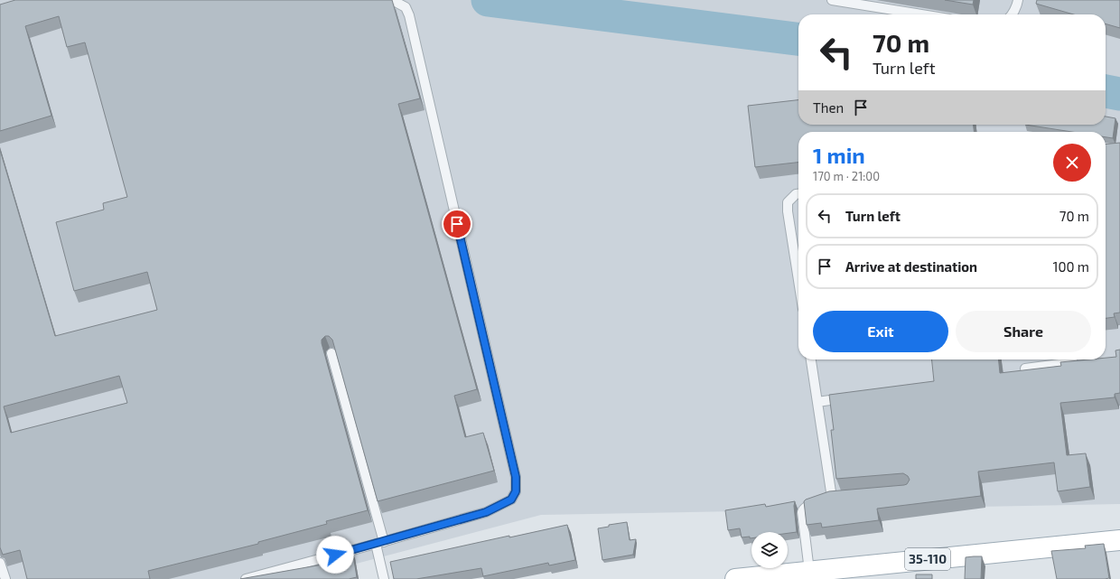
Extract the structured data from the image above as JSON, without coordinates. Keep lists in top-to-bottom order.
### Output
{
  "streets": {
    "main road": ["35-110"]
  },
  "page": {
    "turn": ["70 m", "Turn left"],
    "then": "Then",
    "heading": ["1 min", "170 m · 21:00"],
    "list": [
      {
        "name": "Turn left",
        "value": "70 m"
      },
      {
        "name": "Arrive at destination",
        "value": "100 m"
      }
    ],
    "buttons": ["Exit", "Share"]
  }
}
